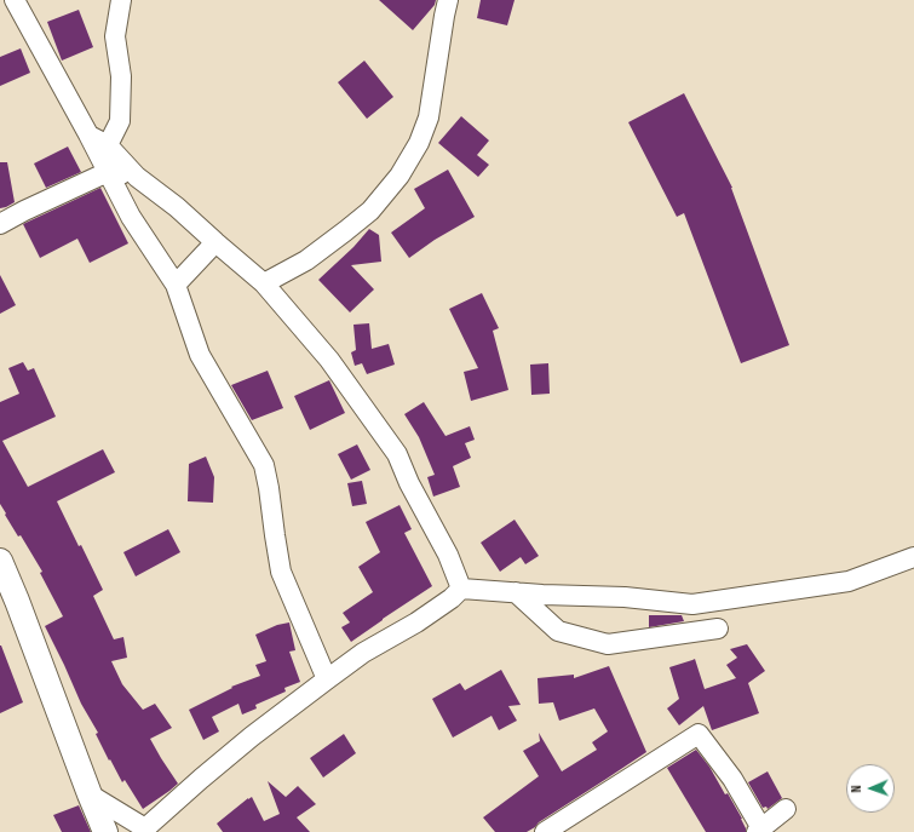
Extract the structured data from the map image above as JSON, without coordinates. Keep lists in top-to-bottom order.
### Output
{
  "north": "left"
}
